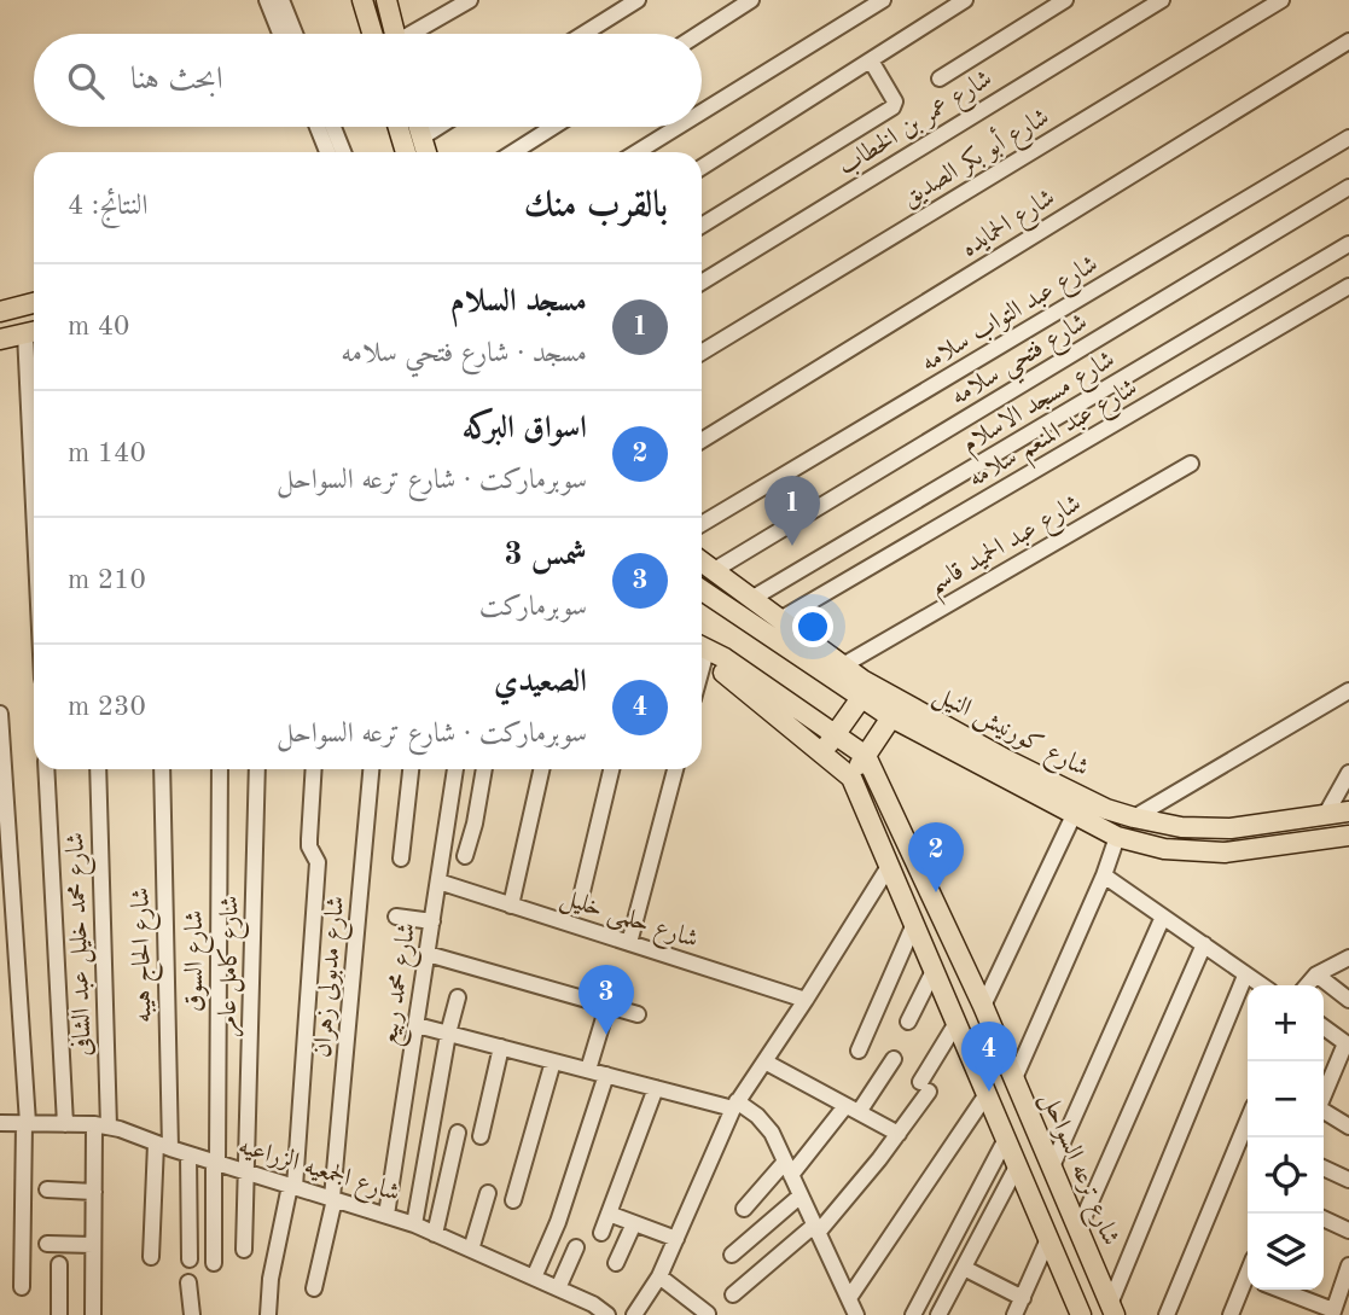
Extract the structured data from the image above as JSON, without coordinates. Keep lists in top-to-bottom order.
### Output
{
  "streets": {
    "main road": ["شارع كورنيش النيل", "شارع ترعه السواحل"],
    "street": [
      "شارع عمر بن الخطاب",
      "شارع أبو بكر الصديق",
      "شارع الحمايده",
      "شارع عبد التواب سلامه",
      "شارع فتحي سلامه",
      "شارع مسجد الاسلام",
      "شارع عبد المنعم سلامه",
      "شارع عبد الحميد قاسم",
      "شارع حلمى خليل",
      "شارع محمد خليل عبد الشافى",
      "شارع الحاج هيبه",
      "شارع السوق",
      "شارع كامل عامر",
      "شارع مدبولى زهران",
      "شارع محمد ربيع",
      "شارع الجمعيه الزراعيه"
    ]
  },
  "crossings": [
    ["شارع فتحي سلامه", "شارع كورنيش النيل"],
    ["شارع مسجد الاسلام", "شارع كورنيش النيل"],
    ["شارع عبد المنعم سلامه", "شارع كورنيش النيل"],
    ["شارع عبد الحميد قاسم", "شارع كورنيش النيل"],
    ["شارع حلمى خليل", "شارع محمد ربيع"],
    ["شارع محمد خليل عبد الشافى", "شارع الجمعيه الزراعيه"],
    ["شارع الحاج هيبه", "شارع الجمعيه الزراعيه"],
    ["شارع السوق", "شارع الجمعيه الزراعيه"],
    ["شارع كامل عامر", "شارع الجمعيه الزراعيه"],
    ["شارع مدبولى زهران", "شارع الجمعيه الزراعيه"],
    ["شارع محمد ربيع", "شارع الجمعيه الزراعيه"]
  ],
  "page": {
    "search": "ابحث هنا",
    "heading": ["بالقرب منك", "النتائج: 4"],
    "list": [
      {
        "mark": "1",
        "name": "مسجد السلام",
        "note": "مسجد · شارع فتحي سلامه",
        "value": "40 m"
      },
      {
        "mark": "2",
        "name": "اسواق البركه",
        "note": "سوبرماركت · شارع ترعه السواحل",
        "value": "140 m"
      },
      {
        "mark": "3",
        "name": "شمس 3",
        "note": "سوبرماركت",
        "value": "210 m"
      },
      {
        "mark": "4",
        "name": "الصعيدي",
        "note": "سوبرماركت · شارع ترعه السواحل",
        "value": "230 m"
      }
    ],
    "pins": [
      "1",
      "2",
      "3",
      "4"
    ],
    "map_buttons": ["+", "−"]
  }
}
